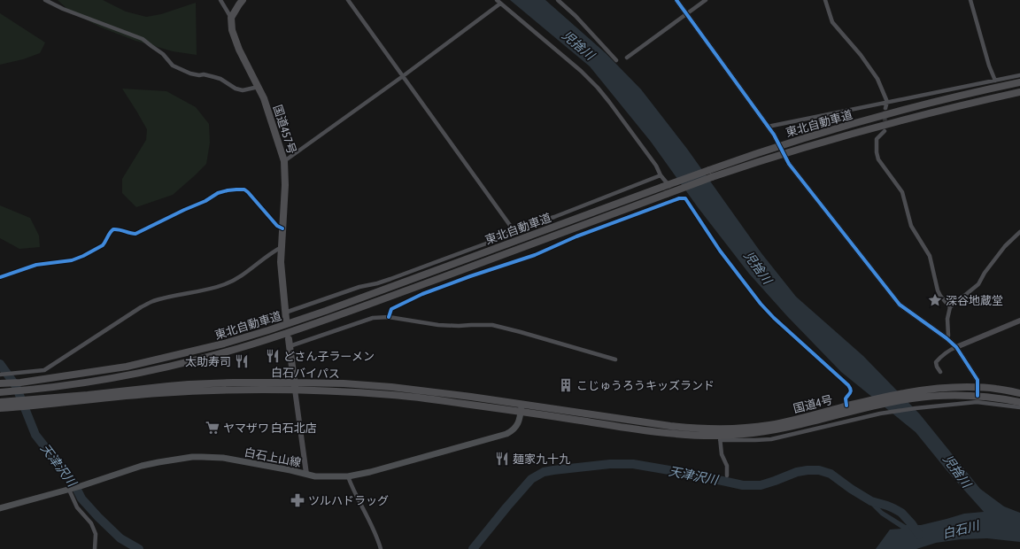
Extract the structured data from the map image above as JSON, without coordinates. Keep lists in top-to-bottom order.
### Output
{
  "streets": {
    "highway": [
      "東北自動車道",
      "国道457号",
      "白石バイパス",
      "国道4号"
    ],
    "main road": ["白石上山線"]
  },
  "crossings": [
    ["白石バイパス", "国道4号"],
    ["白石バイパス", "白石上山線"]
  ],
  "water": ["児捨川", "天津沢川", "白石川"],
  "places": {
    "place": ["深谷地蔵堂"],
    "restaurant": ["どさん子ラーメン", "太助寿司", "麺家九十九"],
    "building": ["こじゅうろうキッズランド"],
    "supermarket": ["ヤマザワ 白石北店"],
    "pharmacy": ["ツルハドラッグ"]
  }
}
